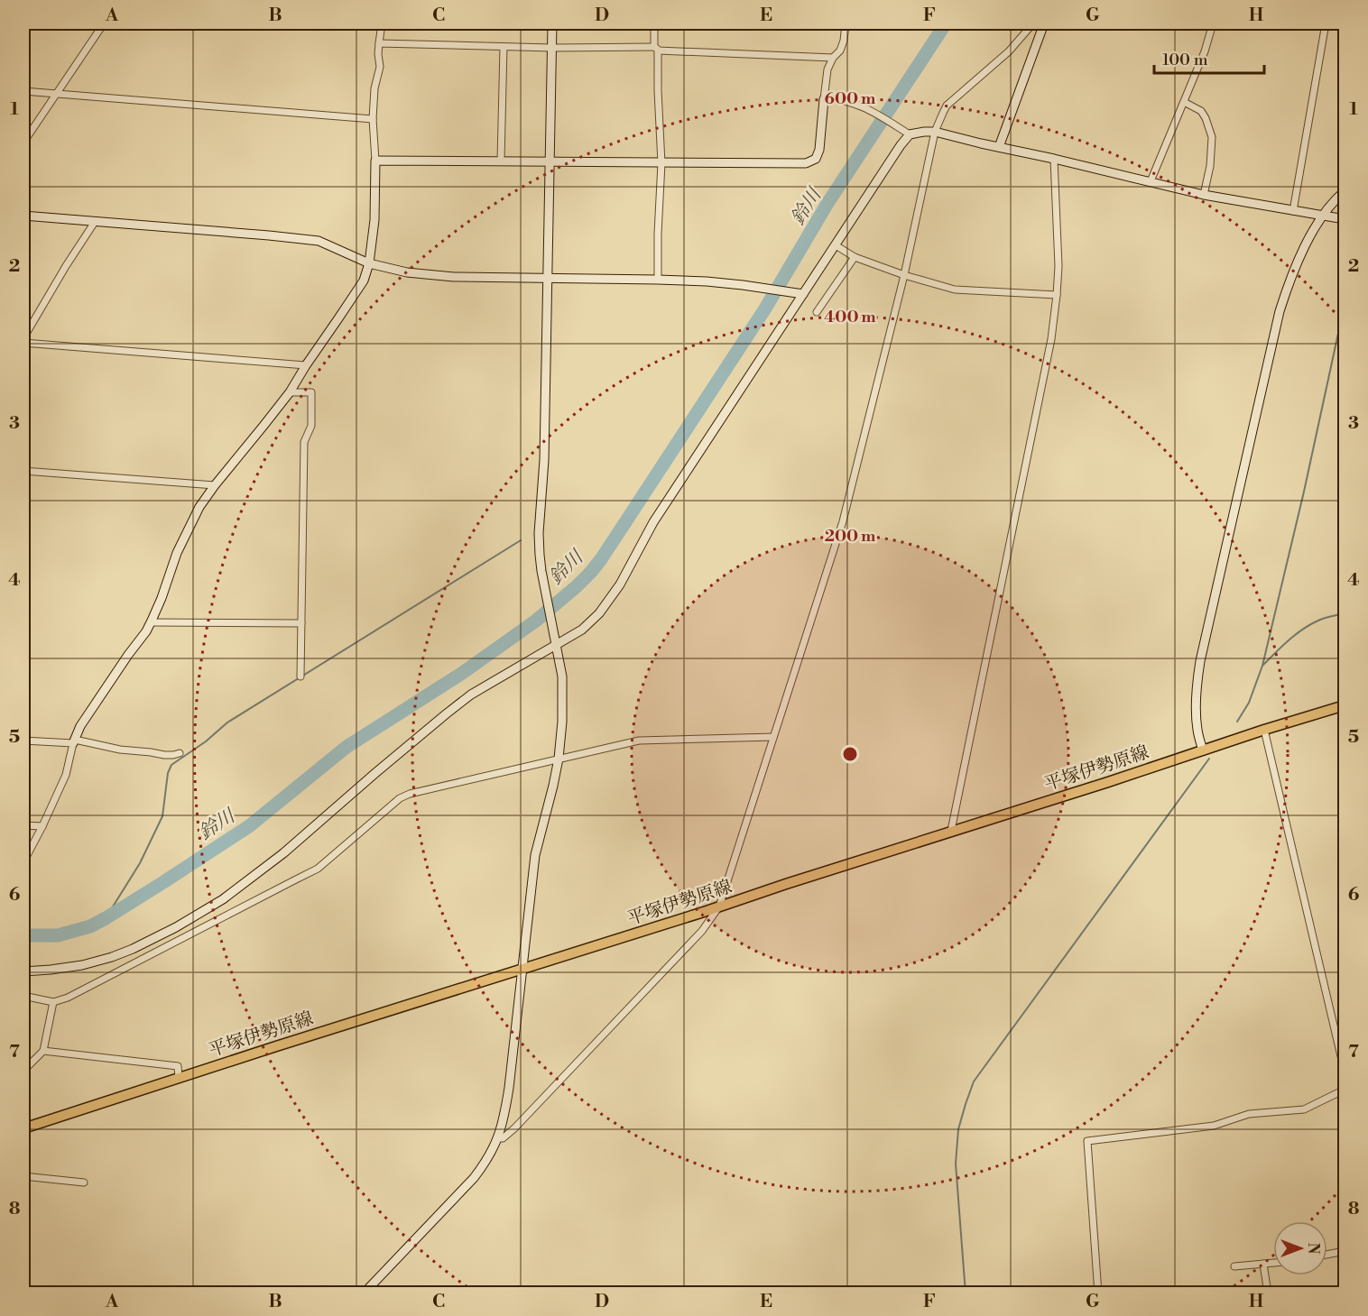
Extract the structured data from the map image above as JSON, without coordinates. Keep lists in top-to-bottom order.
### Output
{
  "streets": {
    "main road": ["平塚伊勢原線"]
  },
  "water": ["鈴川"],
  "scale_bar": "100 m",
  "north": "right",
  "grid": {
    "columns": [
      "A",
      "B",
      "C",
      "D",
      "E",
      "F",
      "G",
      "H"
    ],
    "rows": [
      "1",
      "2",
      "3",
      "4",
      "5",
      "6",
      "7",
      "8"
    ]
  },
  "rings": ["600 m", "400 m", "200 m"]
}
